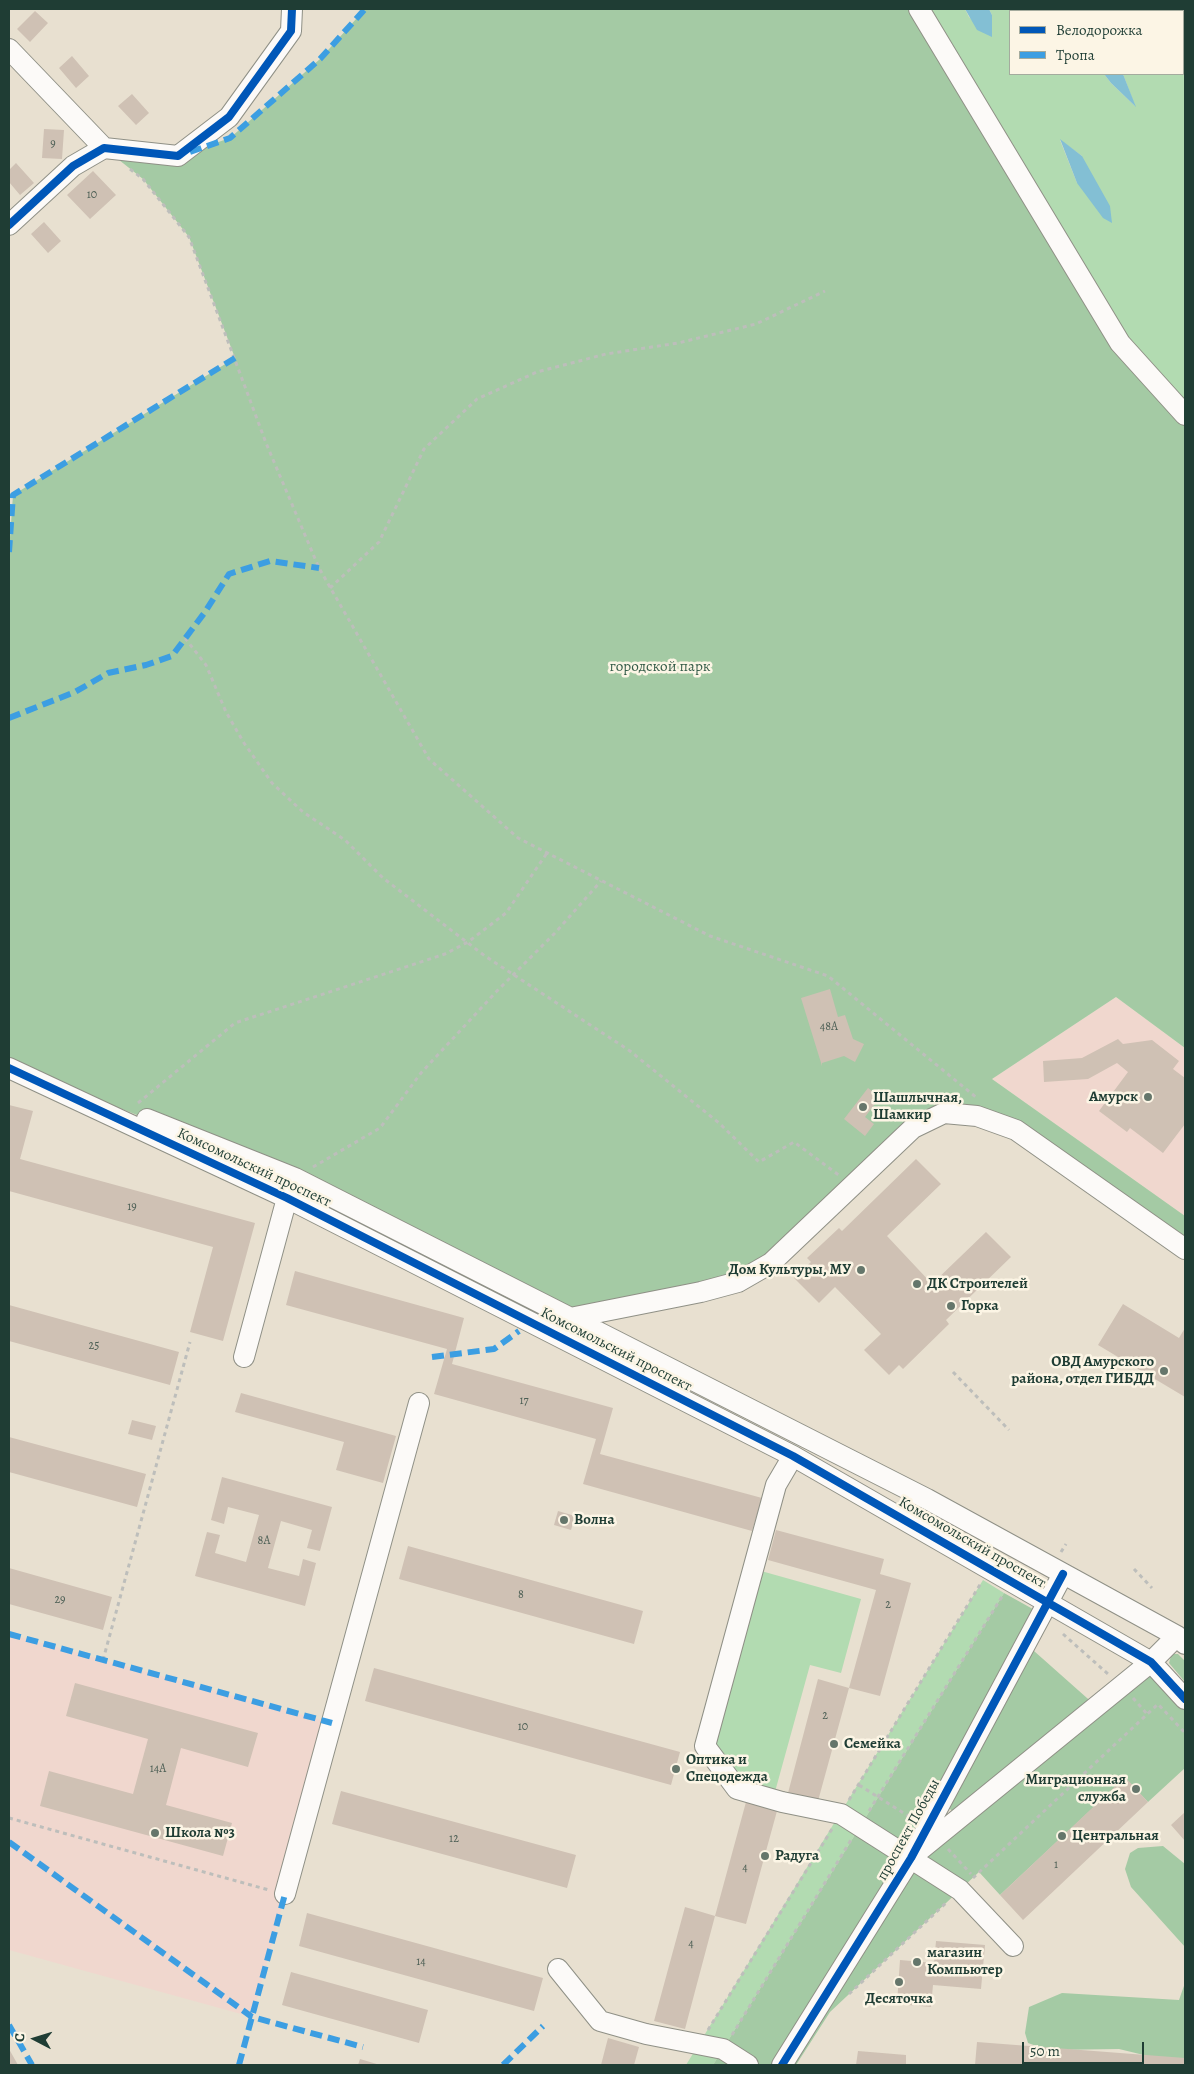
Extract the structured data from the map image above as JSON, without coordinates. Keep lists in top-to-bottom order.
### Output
{
  "streets": {
    "street": ["Комсомольский проспект", "проспект Победы"]
  },
  "crossings": [
    ["Комсомольский проспект", "проспект Победы"]
  ],
  "parks": ["городской парк"],
  "places": [
    "Амурск",
    "Шашлычная, Шамкир",
    "Дом Культуры, МУ",
    "ДК Строителей",
    "Горка",
    "ОВД Амурского района, отдел ГИБДД",
    "Волна",
    "Семейка",
    "Оптика и Спецодежда",
    "Миграционная служба",
    "Школа №3",
    "Центральная",
    "Радуга",
    "магазин Компьютер",
    "Десяточка"
  ],
  "house_numbers": [
    "9",
    "10",
    "48А",
    "19",
    "25",
    "17",
    "8А",
    "8",
    "29",
    "2",
    "2",
    "10",
    "14А",
    "12",
    "1",
    "4",
    "4",
    "14"
  ],
  "legend": ["Велодорожка", "Тропа"],
  "scale_bar": "50 m",
  "north": "left"
}
